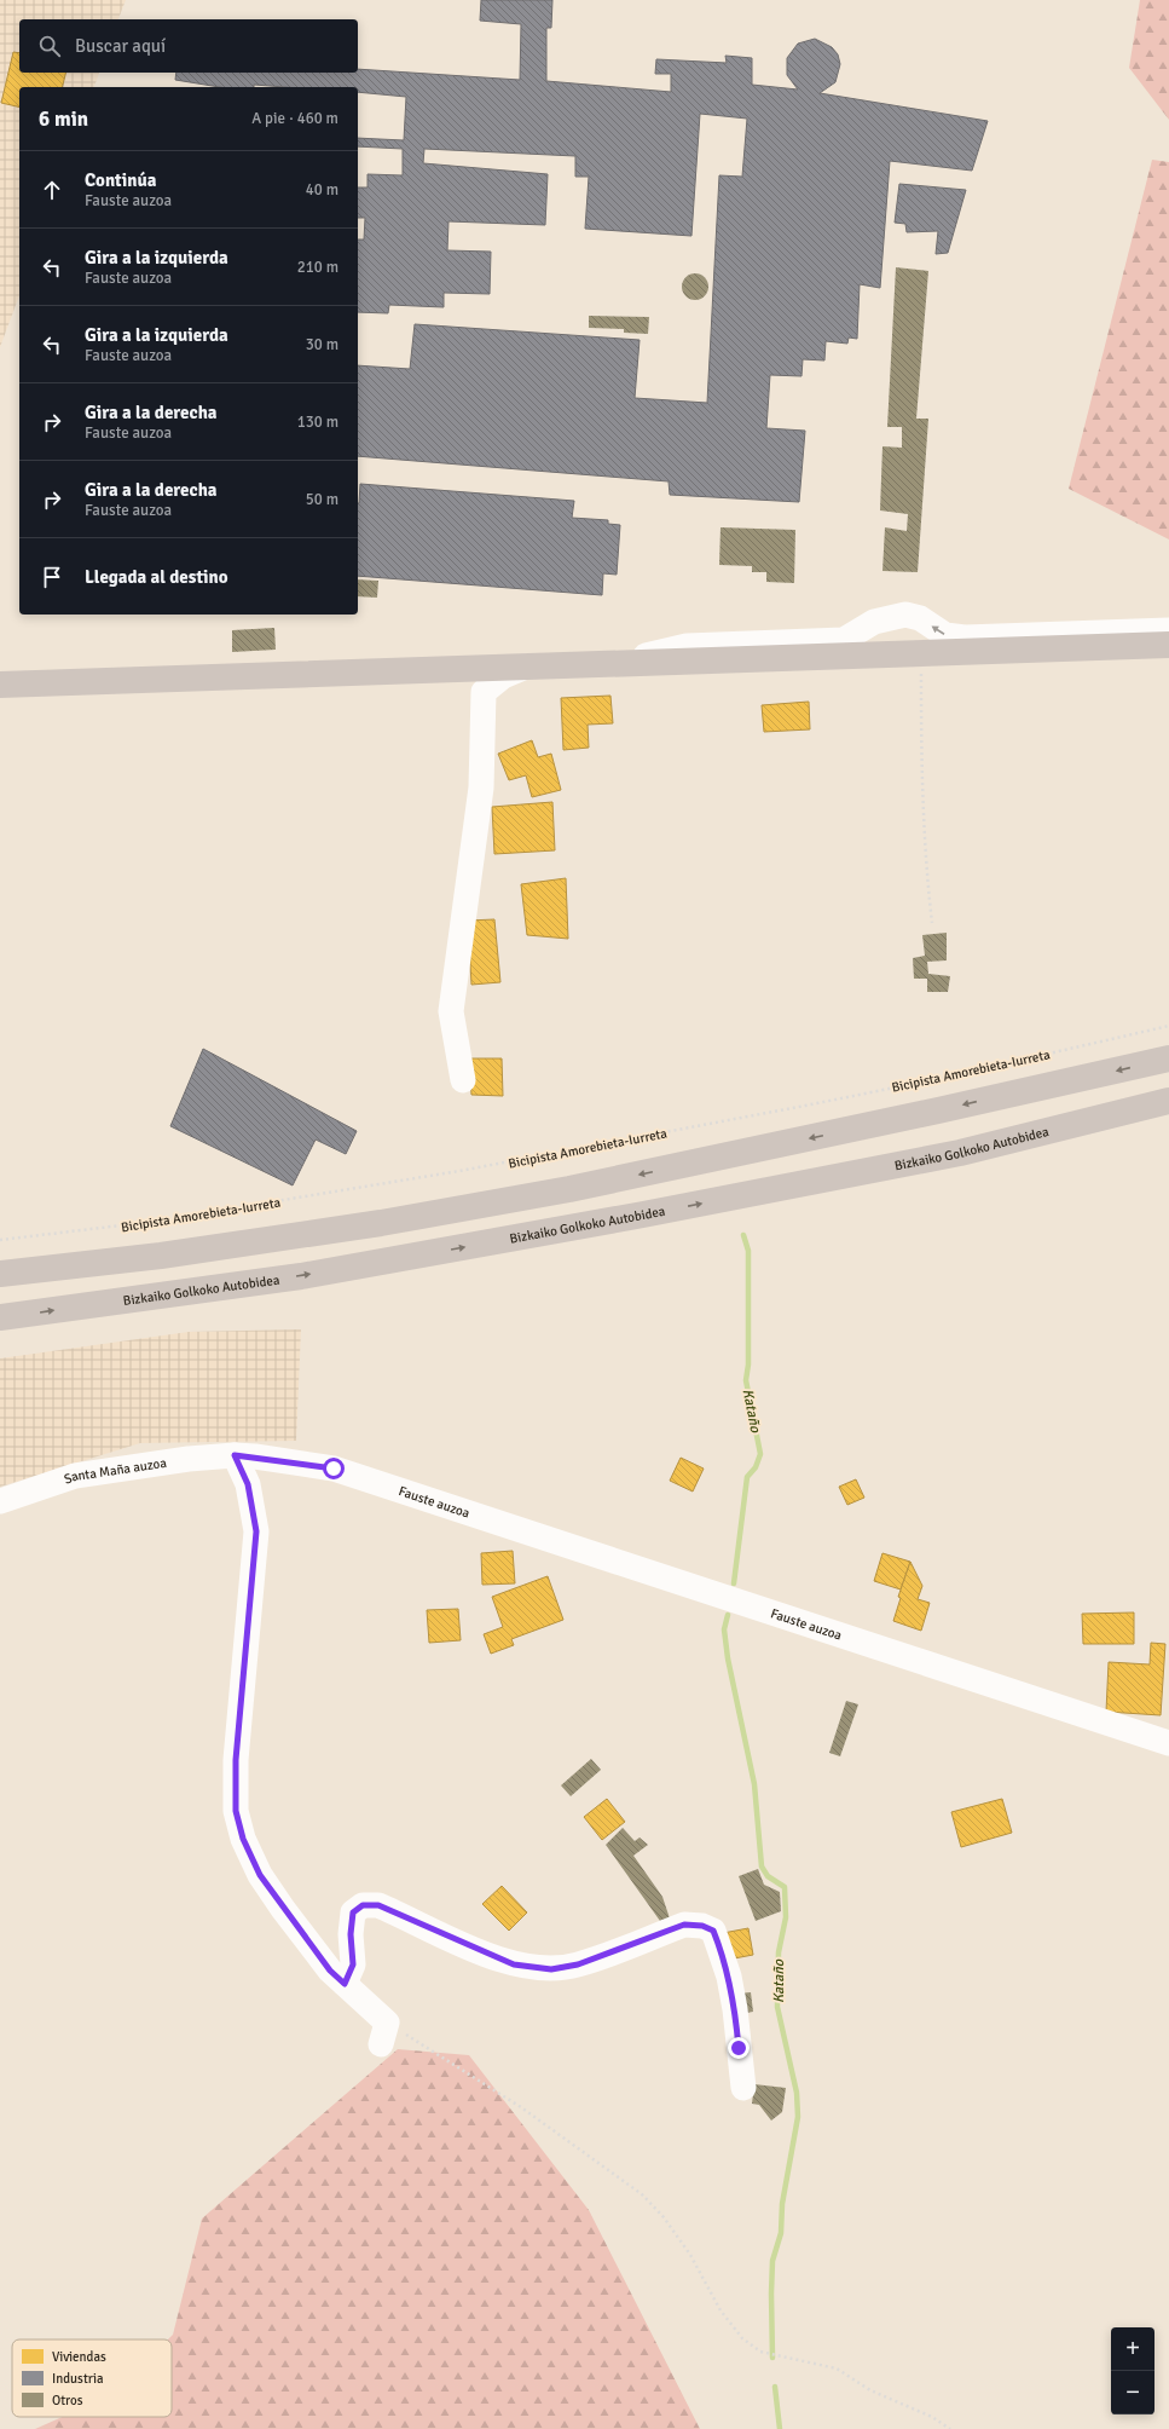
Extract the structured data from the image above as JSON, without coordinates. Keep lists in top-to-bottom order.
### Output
{
  "streets": {
    "highway": ["Bizkaiko Golkoko Autobidea"],
    "street": ["Santa Maña auzoa", "Fauste auzoa"],
    "path": ["Bicipista Amorebieta-Iurreta"]
  },
  "crossings": [
    ["Santa Maña auzoa", "Fauste auzoa"]
  ],
  "water": ["Kataño"],
  "legend": ["Viviendas", "Industria", "Otros"],
  "page": {
    "search": "Buscar aquí",
    "heading": ["6 min", "A pie · 460 m"],
    "list": [
      ["Continúa", "Fauste auzoa", "40 m"],
      ["Gira a la izquierda", "Fauste auzoa", "210 m"],
      ["Gira a la izquierda", "Fauste auzoa", "30 m"],
      ["Gira a la derecha", "Fauste auzoa", "130 m"],
      ["Gira a la derecha", "Fauste auzoa", "50 m"],
      "Llegada al destino"
    ],
    "map_buttons": ["+", "−"]
  }
}
